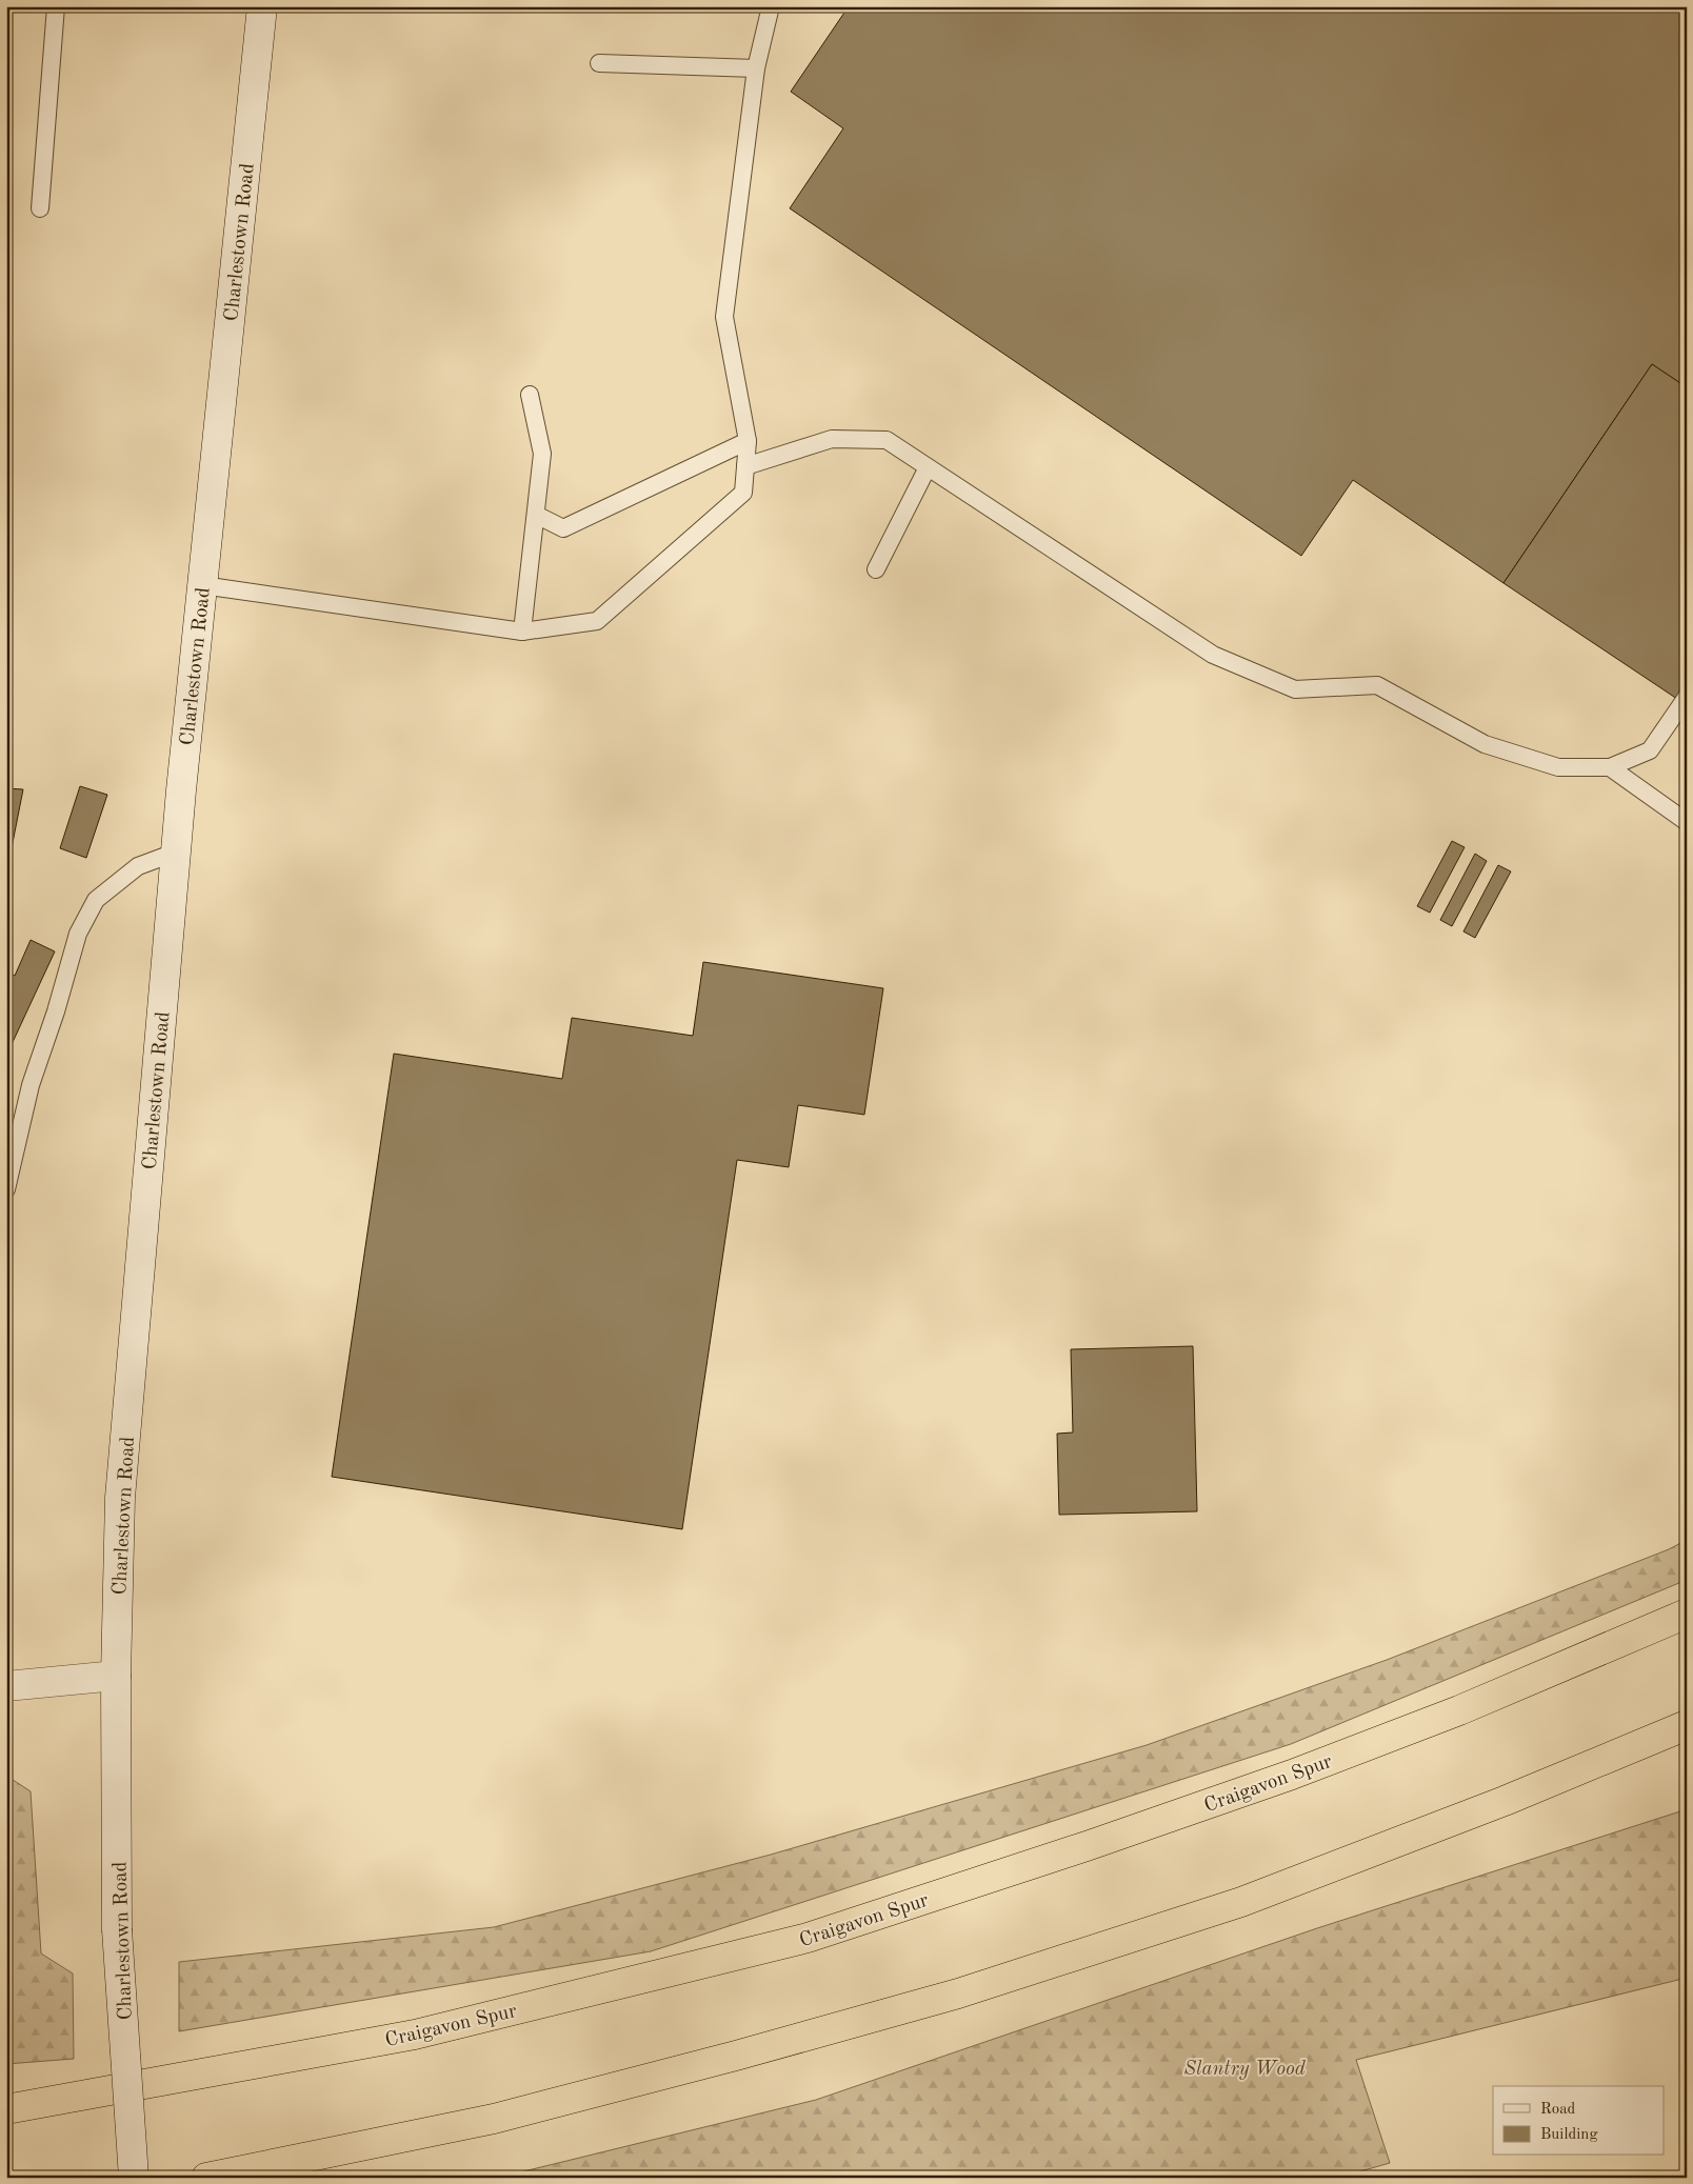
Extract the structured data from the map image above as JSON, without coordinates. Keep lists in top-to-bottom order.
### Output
{
  "streets": {
    "highway": ["Craigavon Spur"],
    "main road": ["Charlestown Road"]
  },
  "parks": ["Slantry Wood"],
  "legend": ["Road", "Building"]
}
